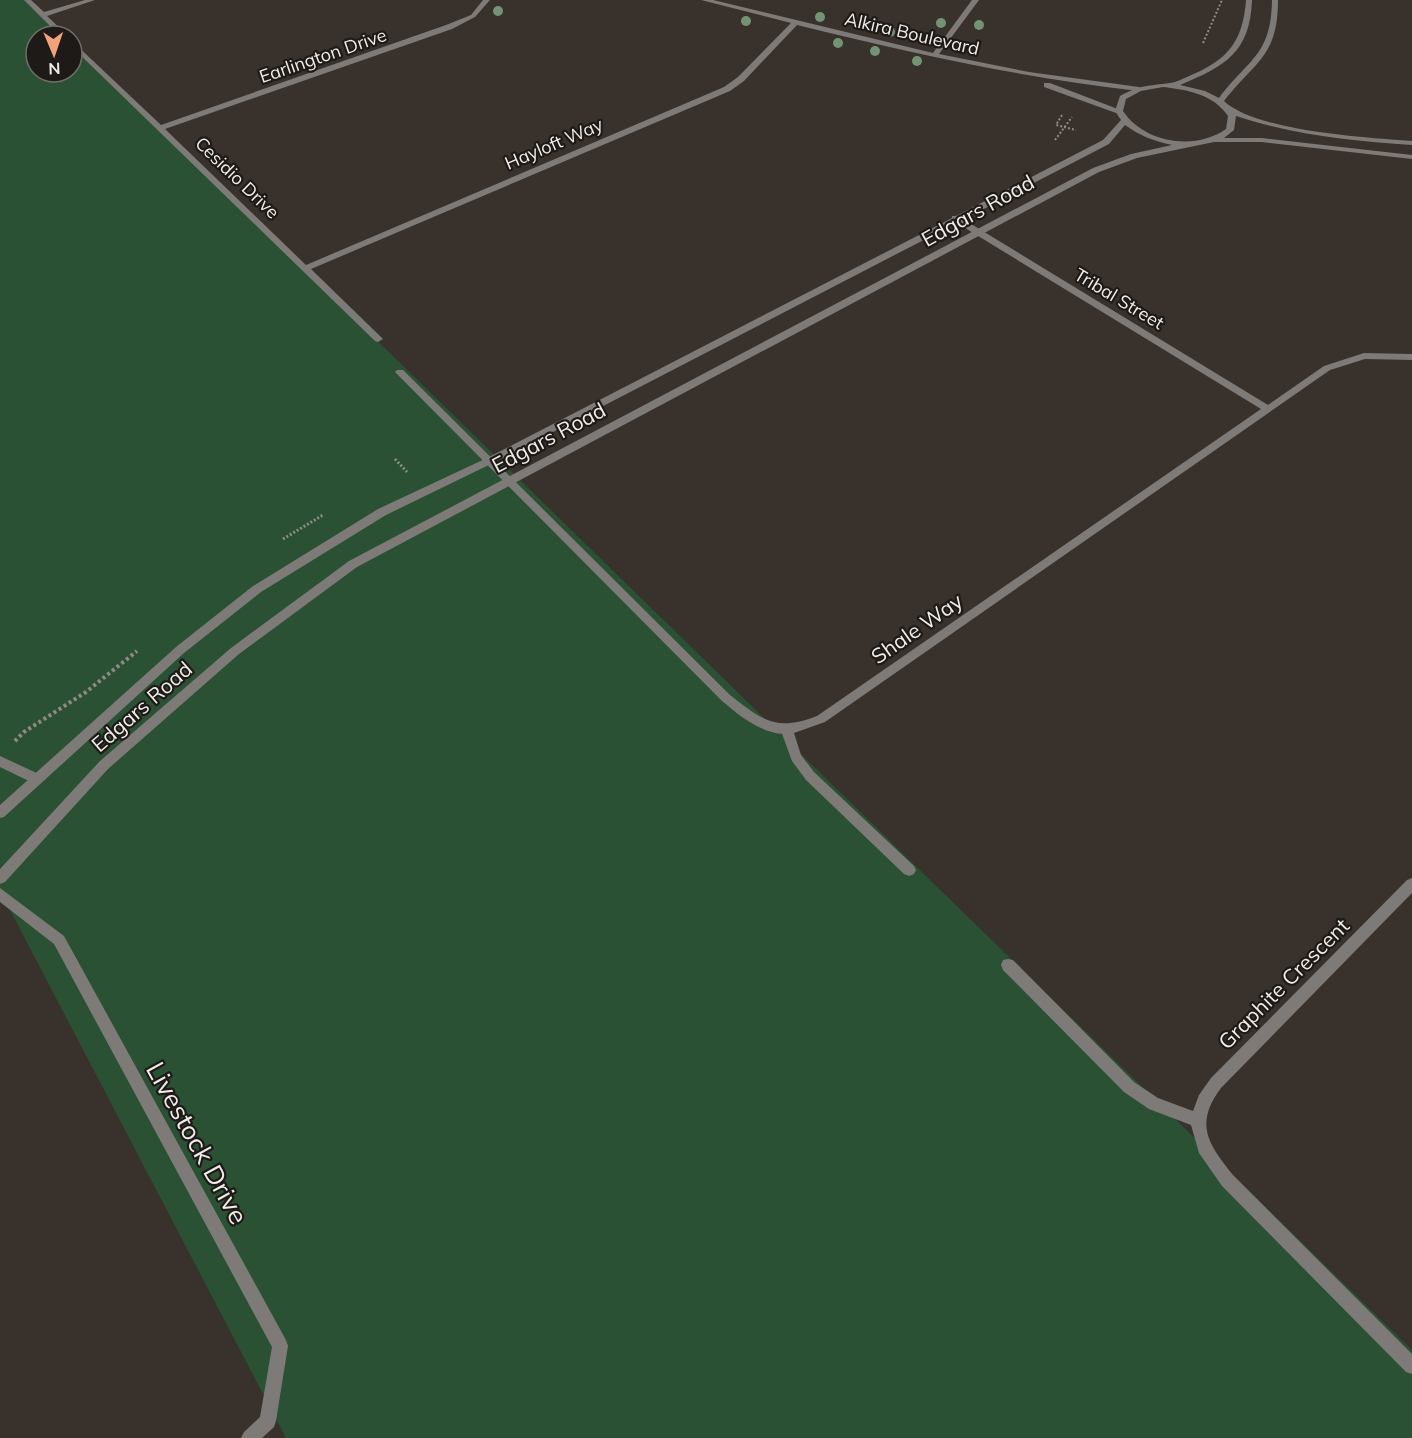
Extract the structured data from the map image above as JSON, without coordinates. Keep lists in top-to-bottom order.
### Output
{
  "streets": {
    "street": [
      "Alkira Boulevard",
      "Earlington Drive",
      "Hayloft Way",
      "Cesidio Drive",
      "Edgars Road",
      "Tribal Street",
      "Shale Way",
      "Graphite Crescent",
      "Livestock Drive"
    ]
  },
  "crossings": [
    ["Alkira Boulevard", "Hayloft Way"],
    ["Earlington Drive", "Cesidio Drive"],
    ["Hayloft Way", "Cesidio Drive"],
    ["Edgars Road", "Tribal Street"],
    ["Tribal Street", "Shale Way"]
  ],
  "north": "bottom"
}
